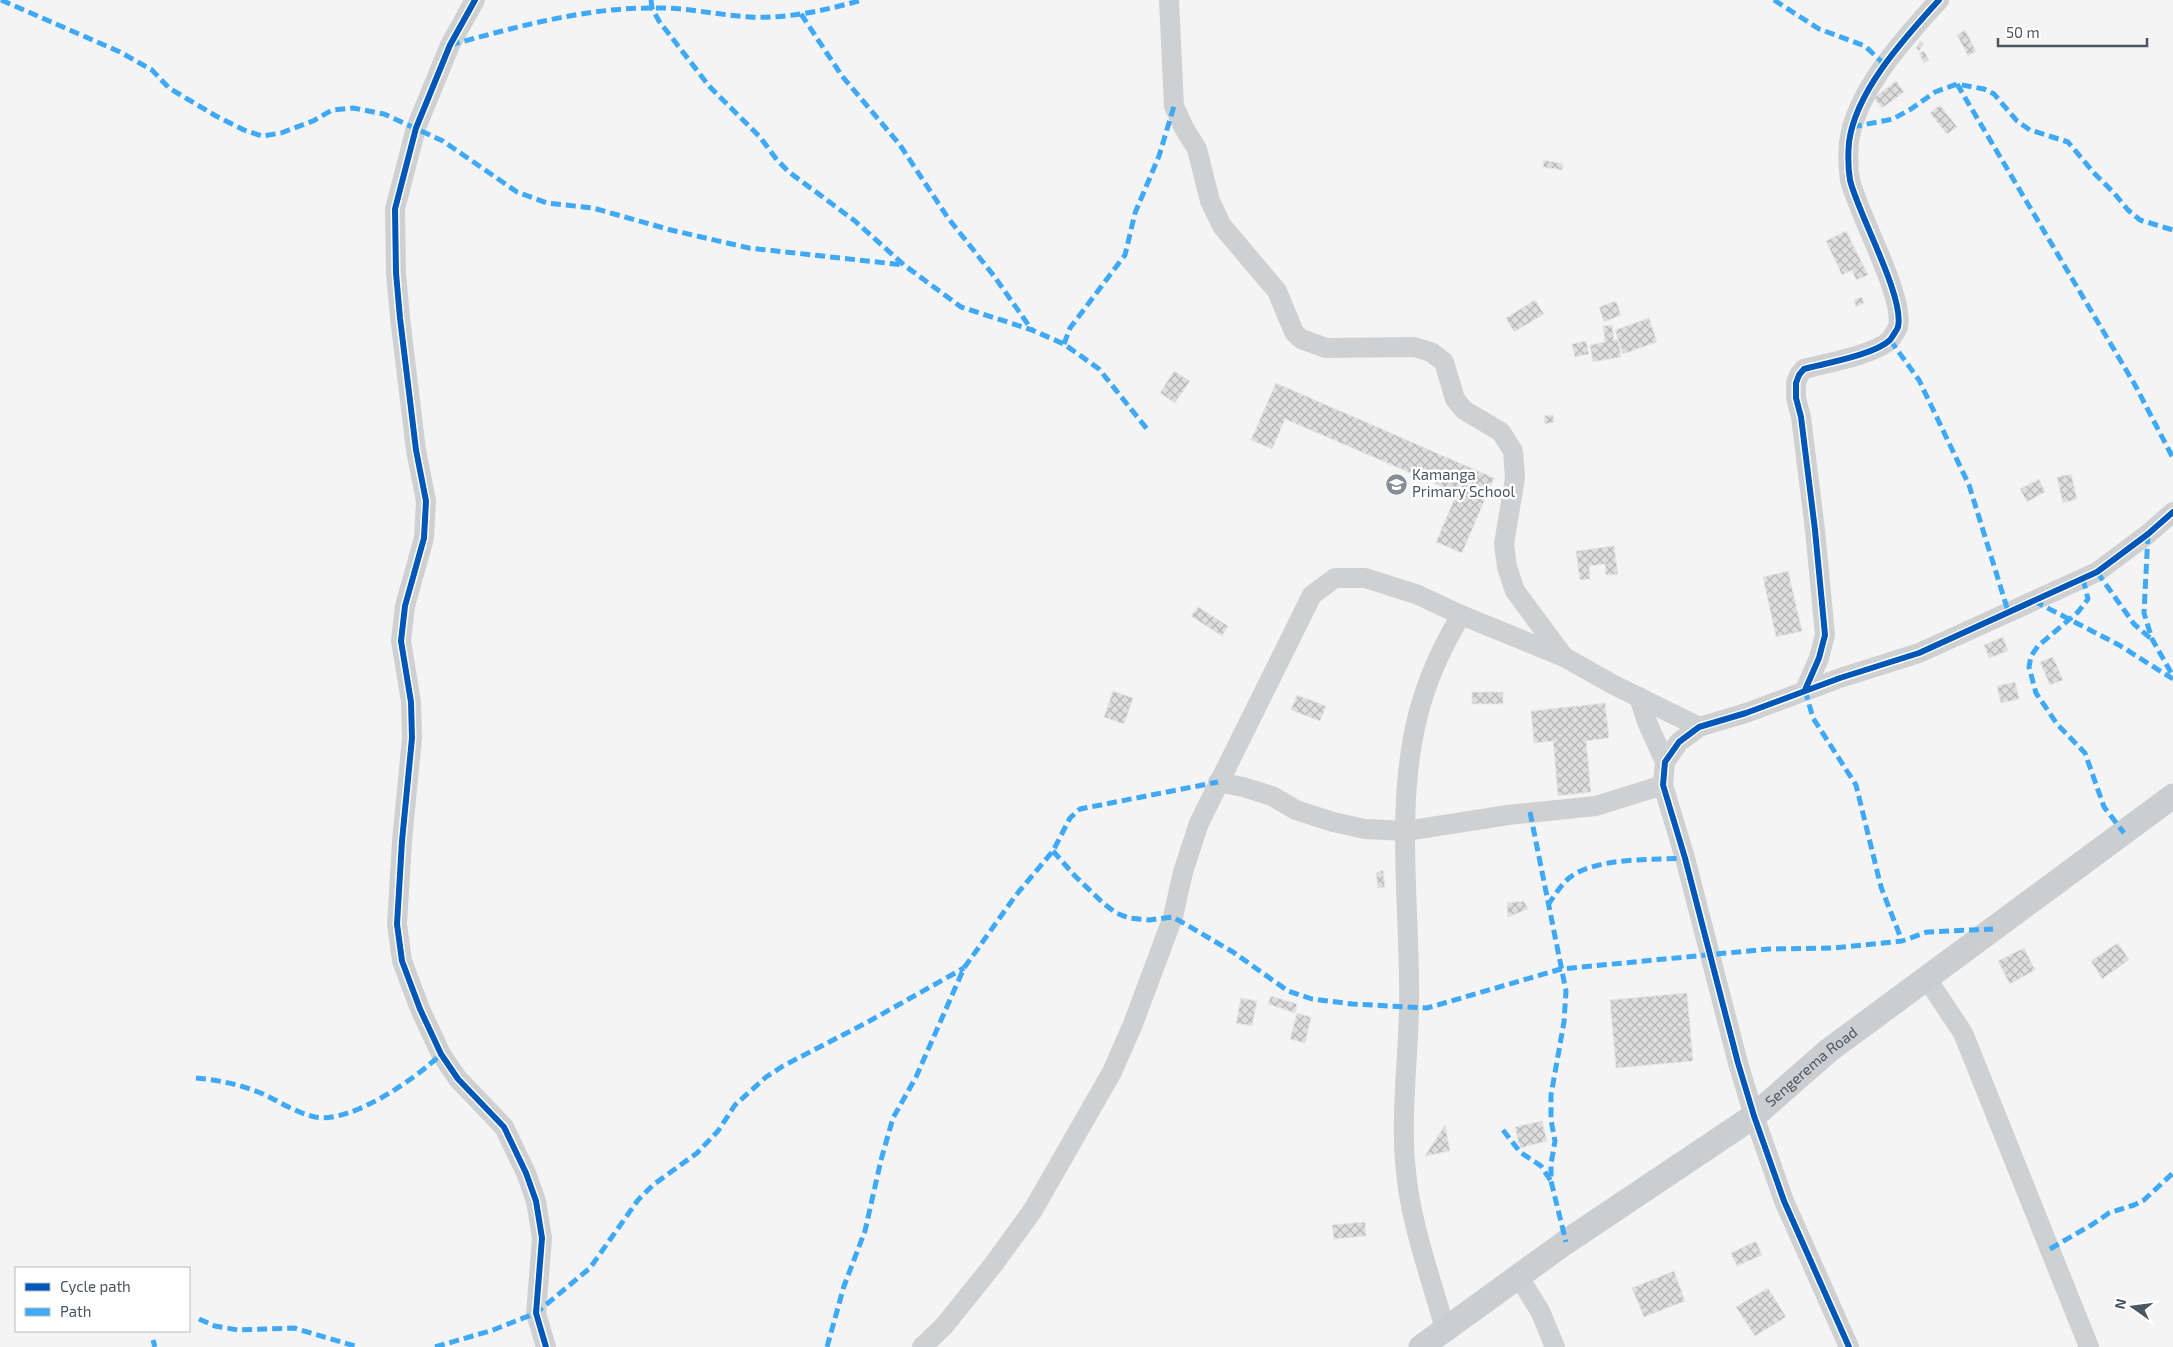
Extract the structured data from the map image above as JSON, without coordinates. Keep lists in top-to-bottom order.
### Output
{
  "streets": {
    "main road": ["Sengerema Road"]
  },
  "places": {
    "school or university": ["Kamanga Primary School"]
  },
  "legend": ["Cycle path", "Path"],
  "scale_bar": "50 m",
  "north": "left"
}
